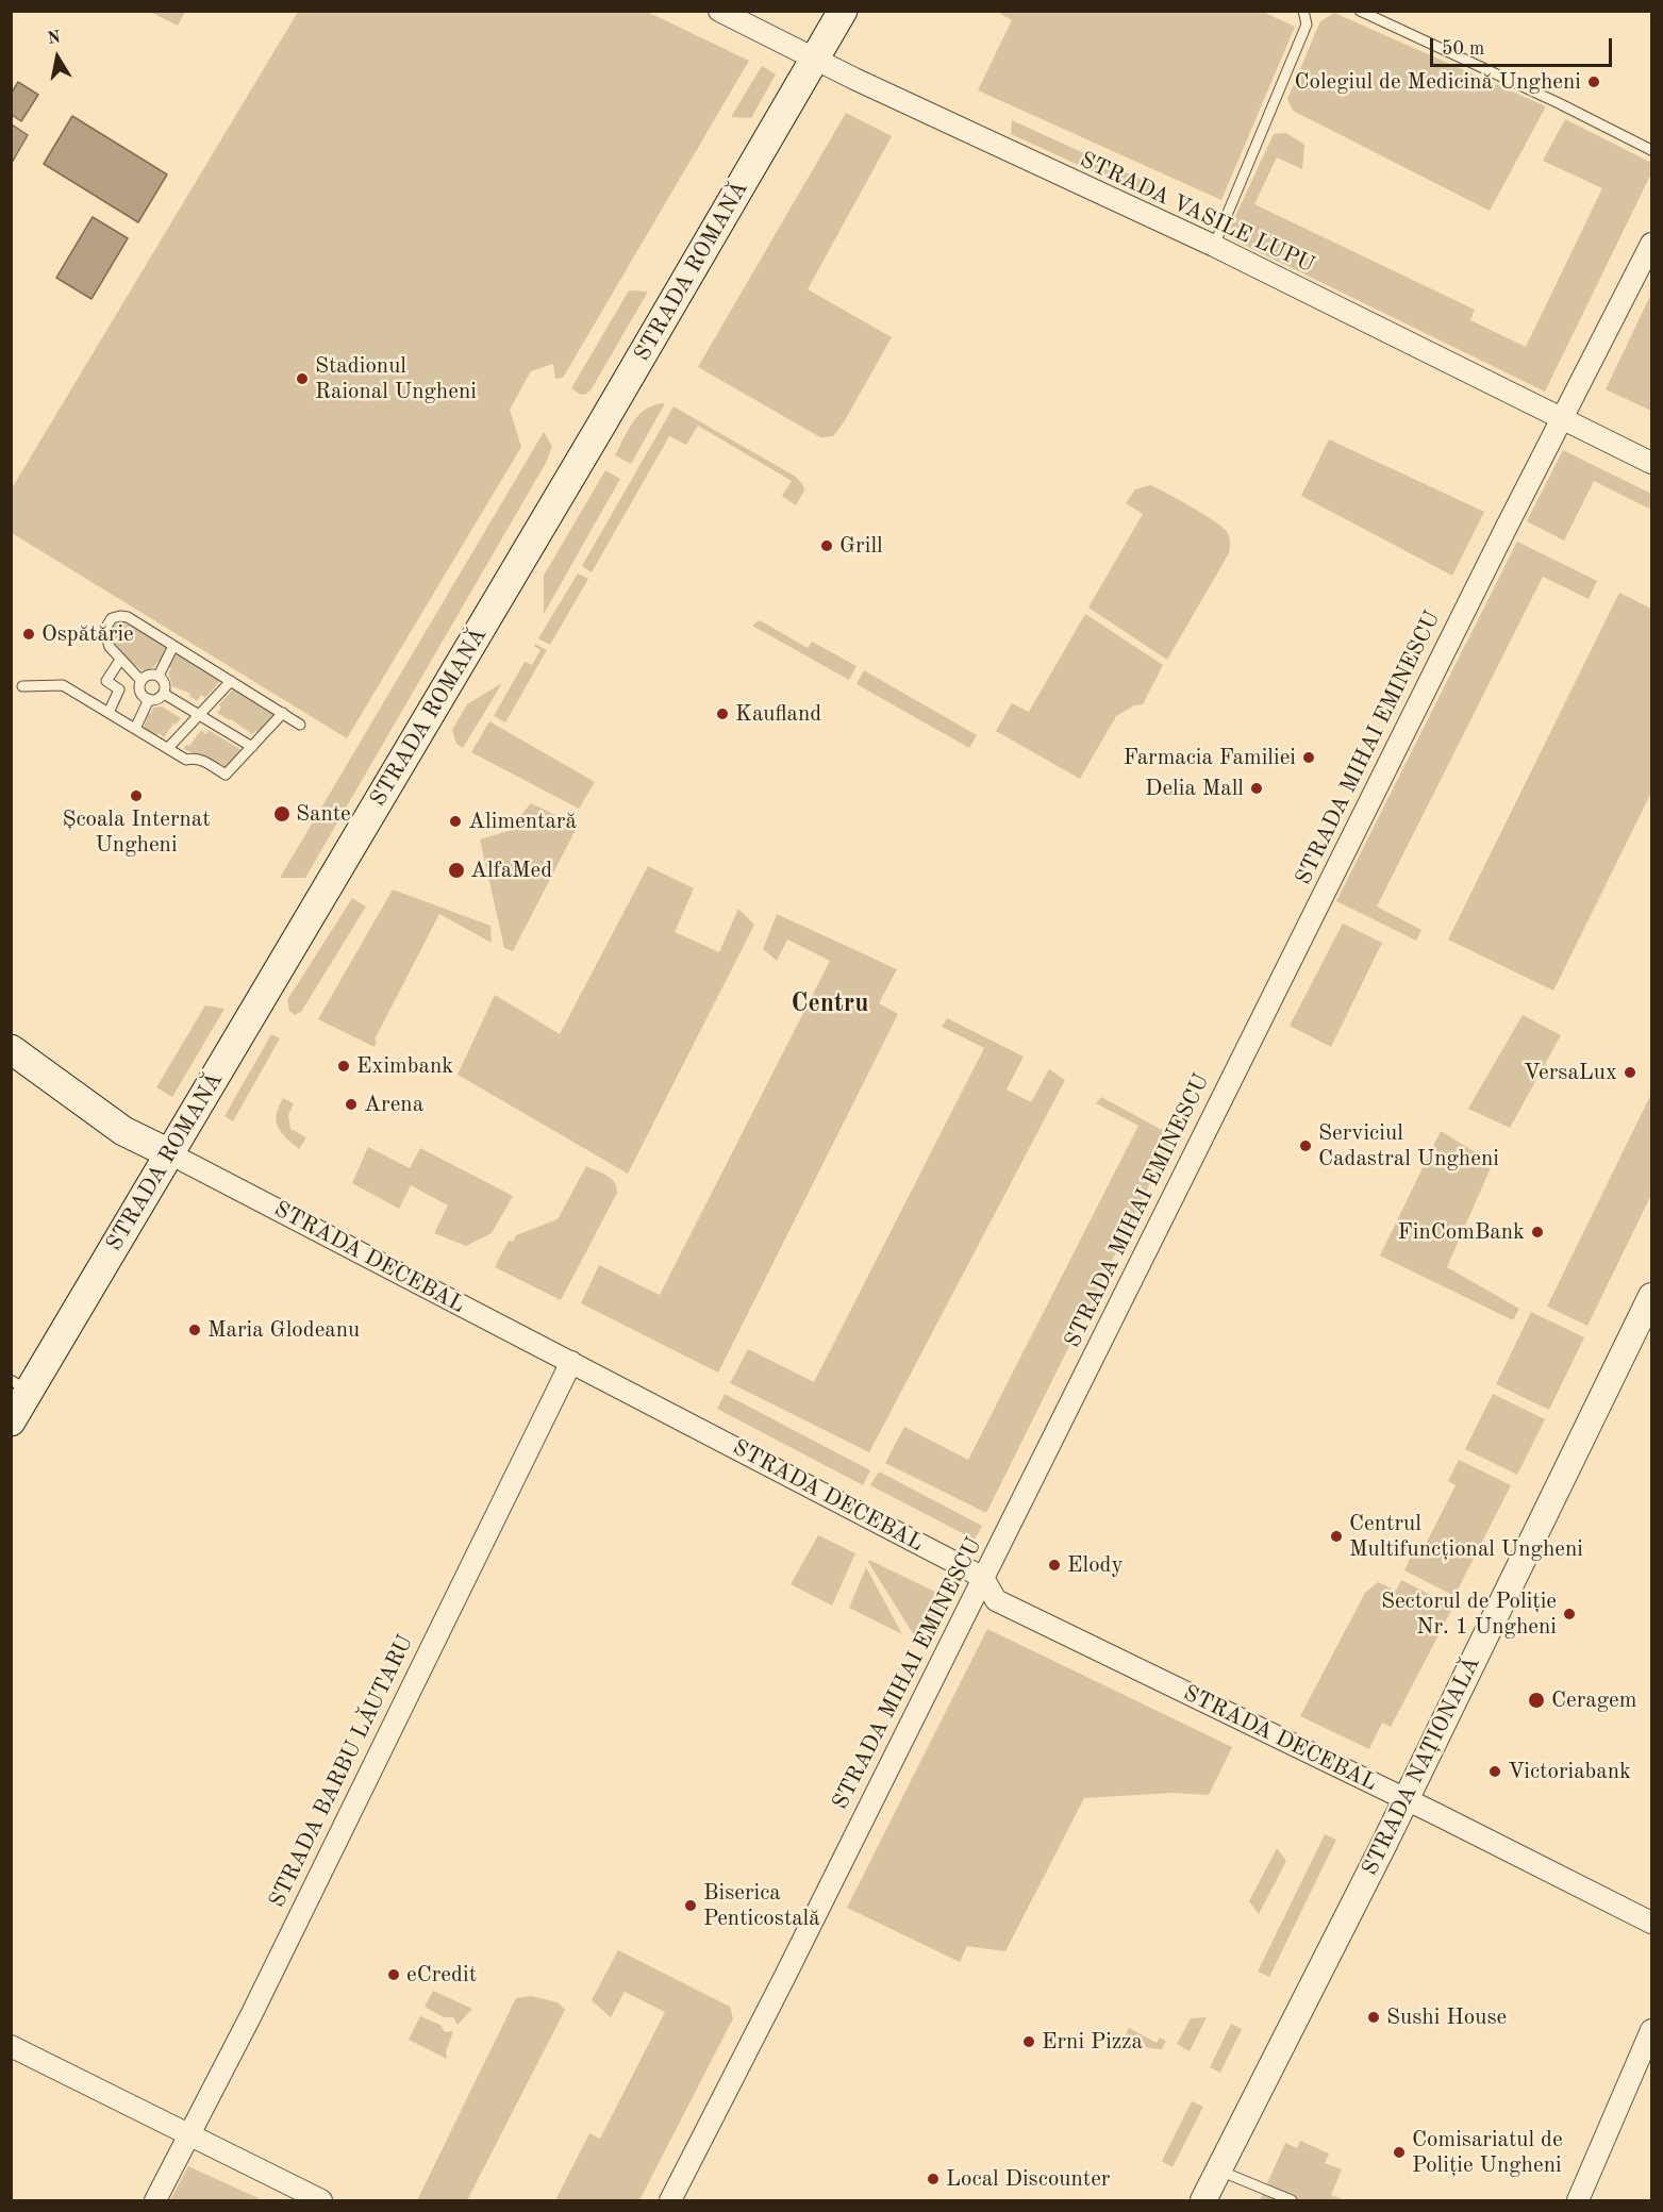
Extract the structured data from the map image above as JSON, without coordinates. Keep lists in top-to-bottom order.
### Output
{
  "streets": {
    "main road": ["STRADA ROMANĂ", "STRADA DECEBAL"],
    "street": [
      "STRADA VASILE LUPU",
      "STRADA MIHAI EMINESCU",
      "STRADA NAȚIONALĂ",
      "STRADA BARBU LĂUTARU"
    ]
  },
  "crossings": [
    ["STRADA VASILE LUPU", "STRADA ROMANĂ"],
    ["STRADA VASILE LUPU", "STRADA MIHAI EMINESCU"],
    ["STRADA ROMANĂ", "STRADA DECEBAL"],
    ["STRADA MIHAI EMINESCU", "STRADA DECEBAL"],
    ["STRADA DECEBAL", "STRADA NAȚIONALĂ"],
    ["STRADA DECEBAL", "STRADA BARBU LĂUTARU"]
  ],
  "districts": ["Centru"],
  "places": [
    "Colegiul de Medicină Ungheni",
    "Stadionul Raional Ungheni",
    "Grill",
    "Ospătărie",
    "Kaufland",
    "Farmacia Familiei",
    "Delia Mall",
    "Școala Internat Ungheni",
    "Sante",
    "Alimentară",
    "AlfaMed",
    "Eximbank",
    "VersaLux",
    "Arena",
    "Serviciul Cadastral Ungheni",
    "FinComBank",
    "Maria Glodeanu",
    "Centrul Multifuncțional Ungheni",
    "Elody",
    "Sectorul de Poliție Nr. 1 Ungheni",
    "Ceragem",
    "Victoriabank",
    "Biserica Penticostală",
    "eCredit",
    "Sushi House",
    "Erni Pizza",
    "Comisariatul de Poliție Ungheni",
    "Local Discounter"
  ],
  "scale_bar": "50 m",
  "north": "top"
}
